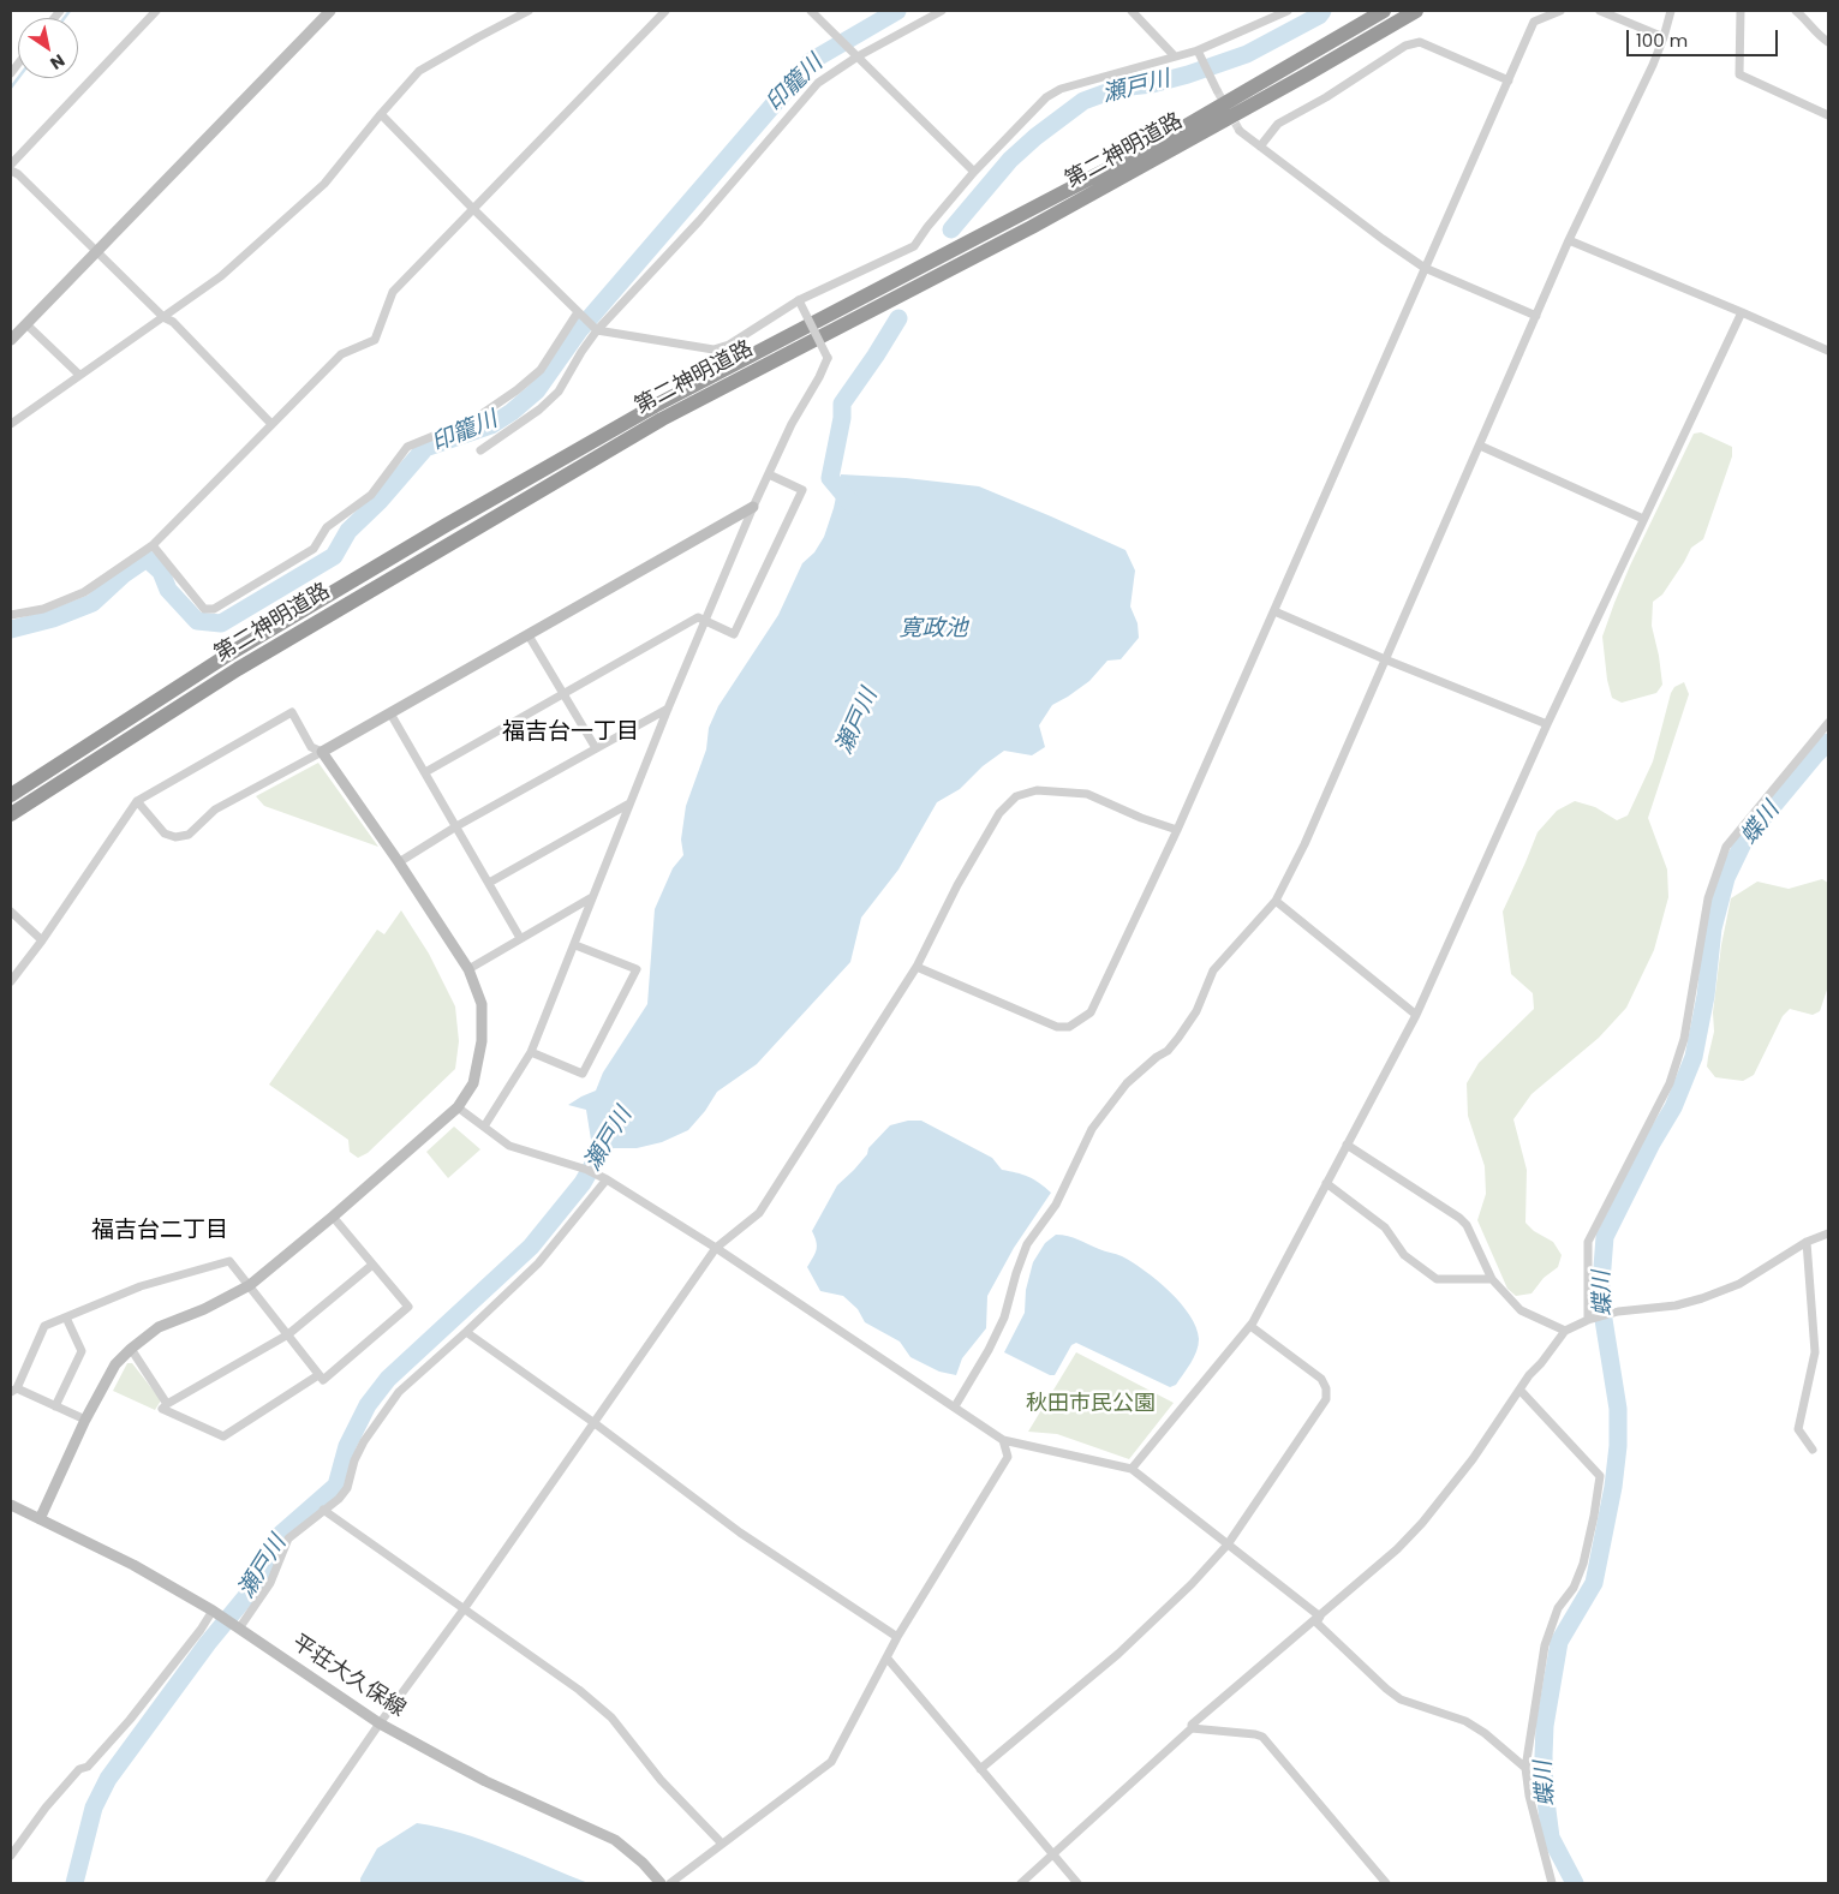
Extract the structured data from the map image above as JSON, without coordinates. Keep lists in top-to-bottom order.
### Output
{
  "streets": {
    "highway": ["第二神明道路"],
    "street": ["平荘大久保線"]
  },
  "districts": ["福吉台一丁目", "福吉台二丁目"],
  "water": [
    "印籠川",
    "瀬戸川",
    "寛政池",
    "蝶川"
  ],
  "parks": ["秋田市民公園"],
  "scale_bar": "100 m",
  "north": "bottom right"
}
